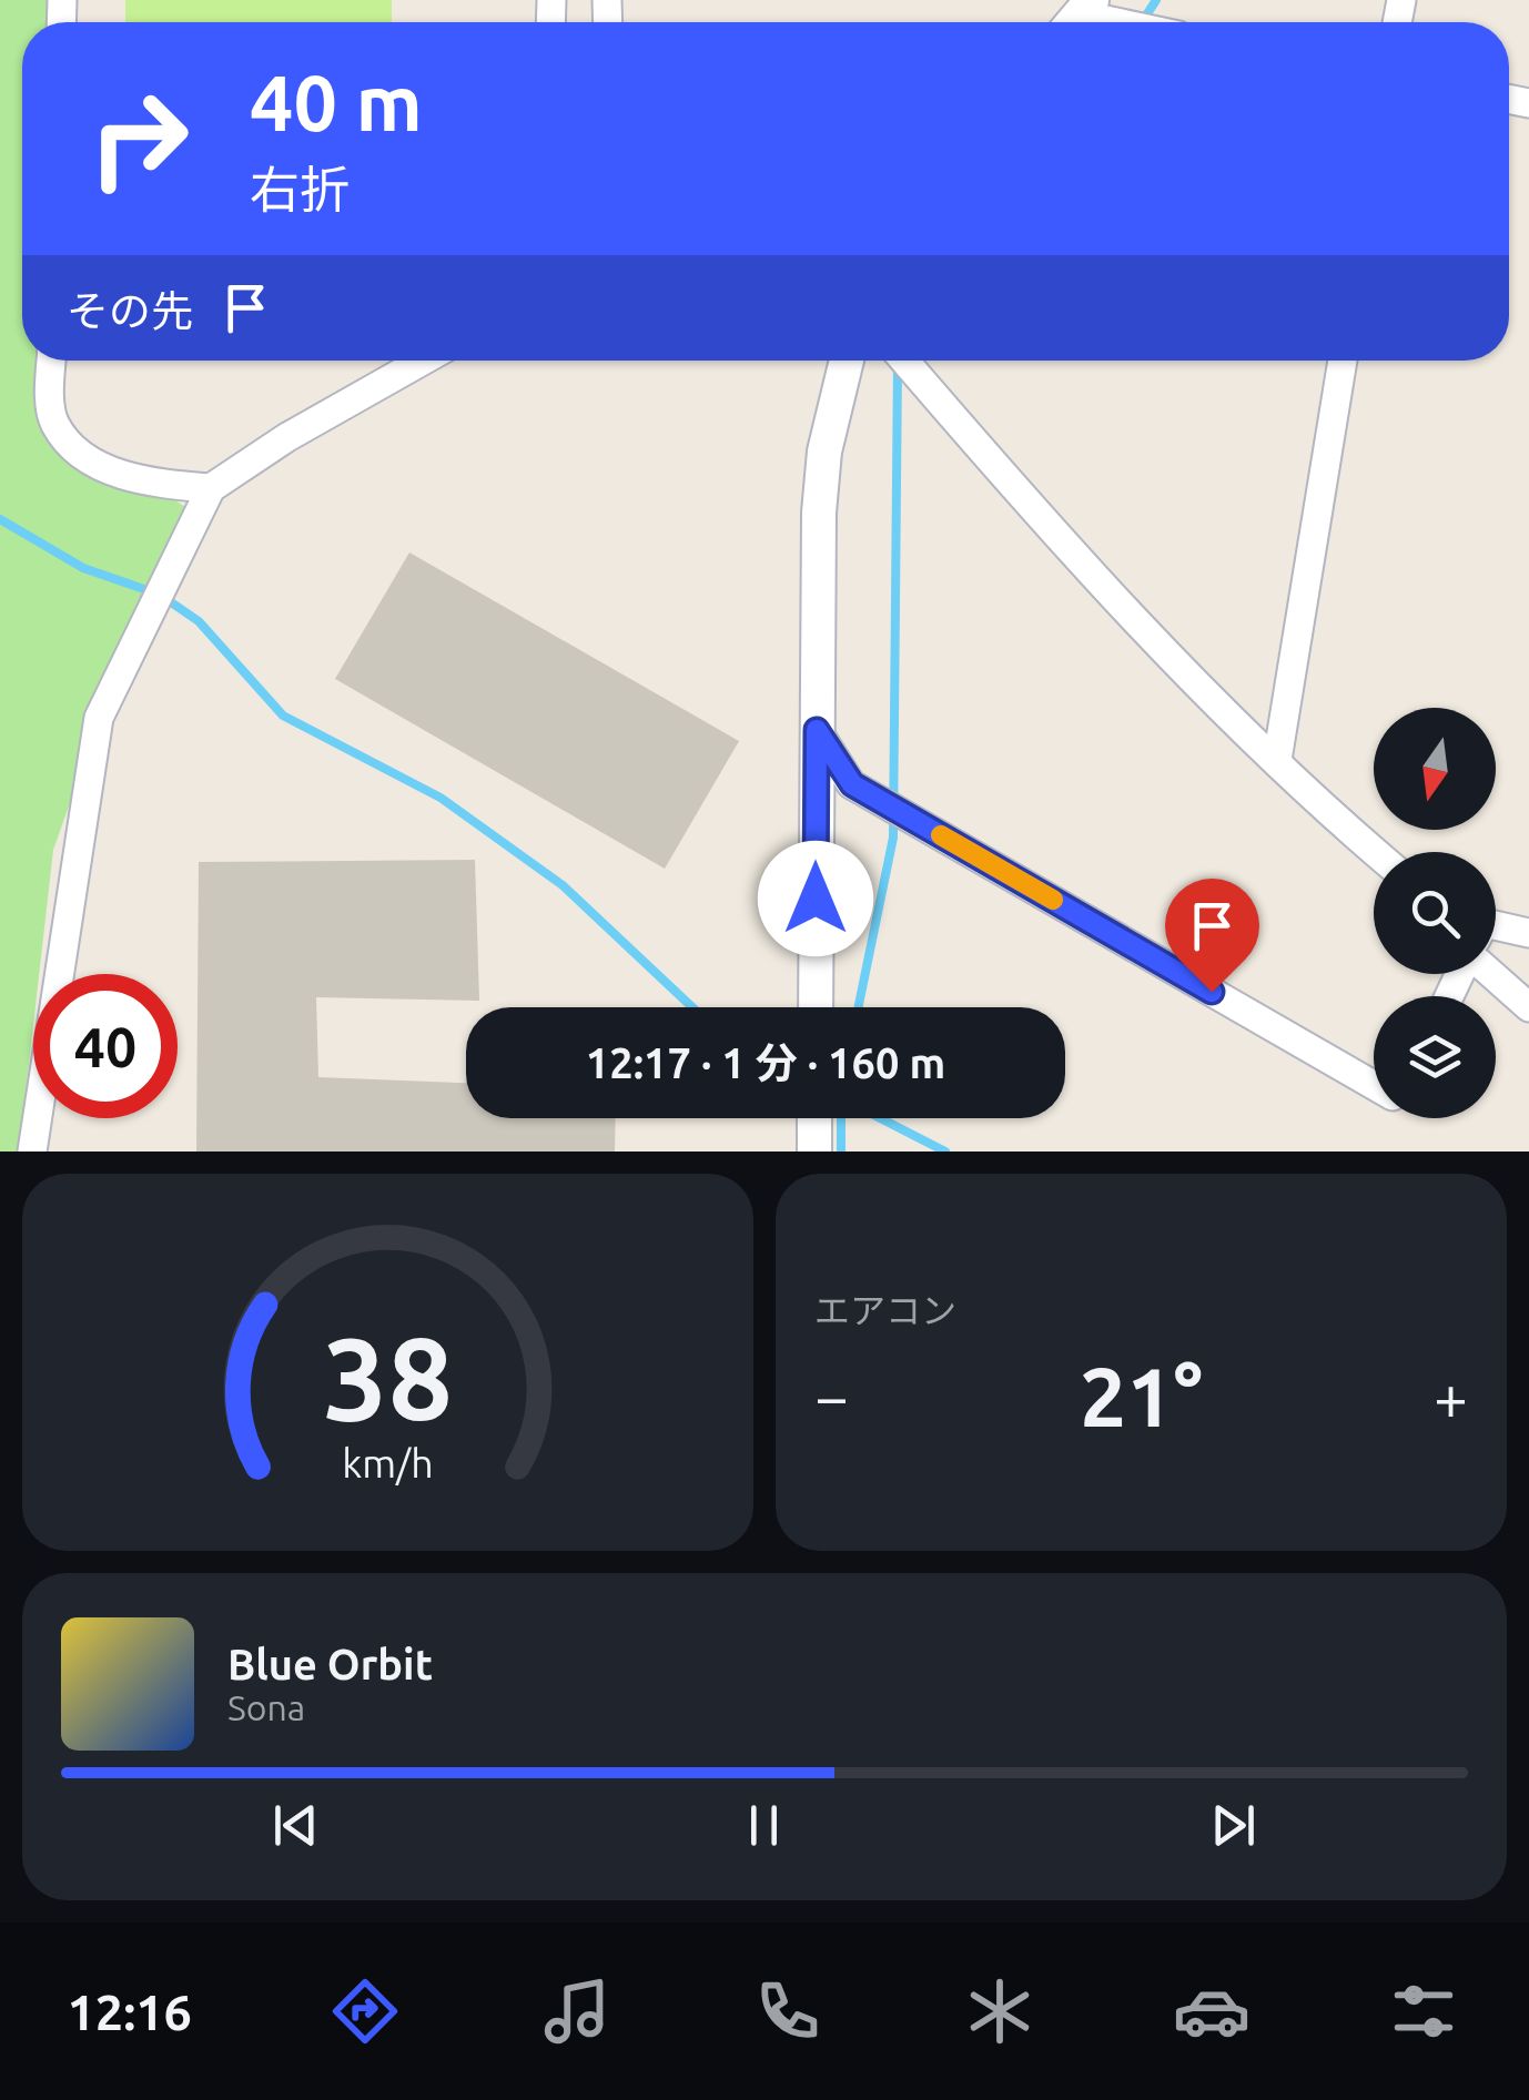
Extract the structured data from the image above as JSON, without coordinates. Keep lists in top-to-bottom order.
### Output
{
  "north": "bottom",
  "page": {
    "turn": ["40 m", "右折"],
    "then": "その先",
    "limit": "40",
    "trip": "12:17 · 1 分 · 160 m",
    "tile": "エアコン",
    "heat": ["−", "21°", "+"],
    "song": ["Blue Orbit", "Sona"],
    "tabs": "12:16",
    "gauge": ["38", "km/h"]
  }
}
